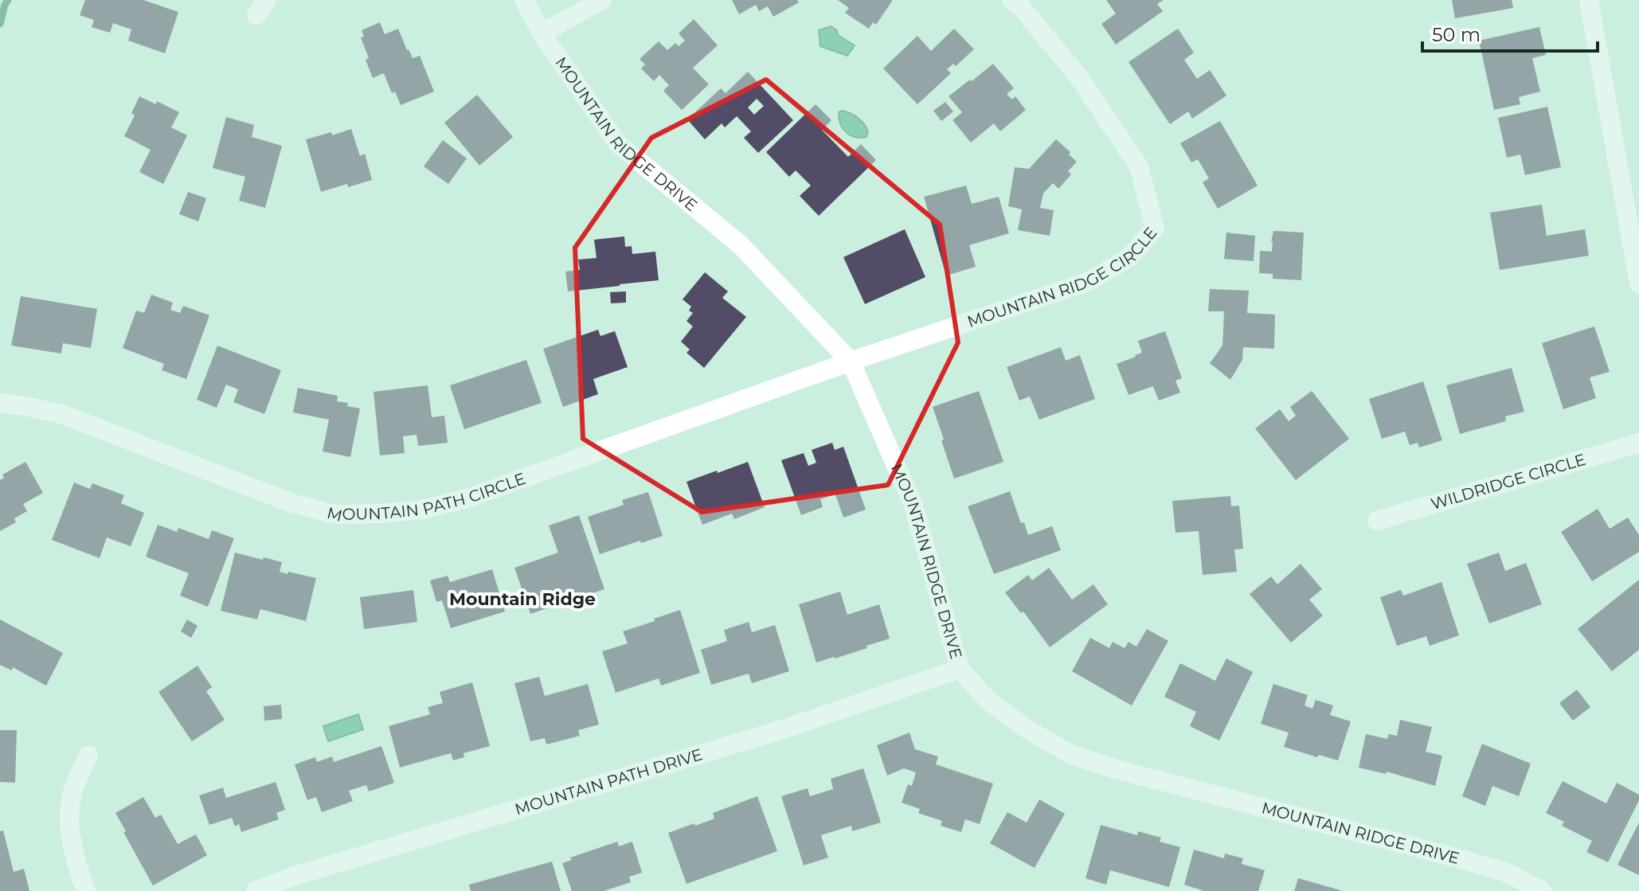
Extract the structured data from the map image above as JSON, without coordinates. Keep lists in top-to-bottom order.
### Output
{
  "streets": {
    "street": [
      "MOUNTAIN RIDGE DRIVE",
      "MOUNTAIN RIDGE CIRCLE",
      "WILDRIDGE CIRCLE",
      "MOUNTAIN PATH CIRCLE",
      "MOUNTAIN PATH DRIVE"
    ]
  },
  "crossings": [
    ["MOUNTAIN RIDGE DRIVE", "MOUNTAIN RIDGE CIRCLE"],
    ["MOUNTAIN RIDGE DRIVE", "MOUNTAIN PATH CIRCLE"],
    ["MOUNTAIN RIDGE DRIVE", "MOUNTAIN PATH DRIVE"],
    ["MOUNTAIN RIDGE CIRCLE", "MOUNTAIN PATH CIRCLE"]
  ],
  "districts": ["Mountain Ridge"],
  "scale_bar": "50 m"
}
